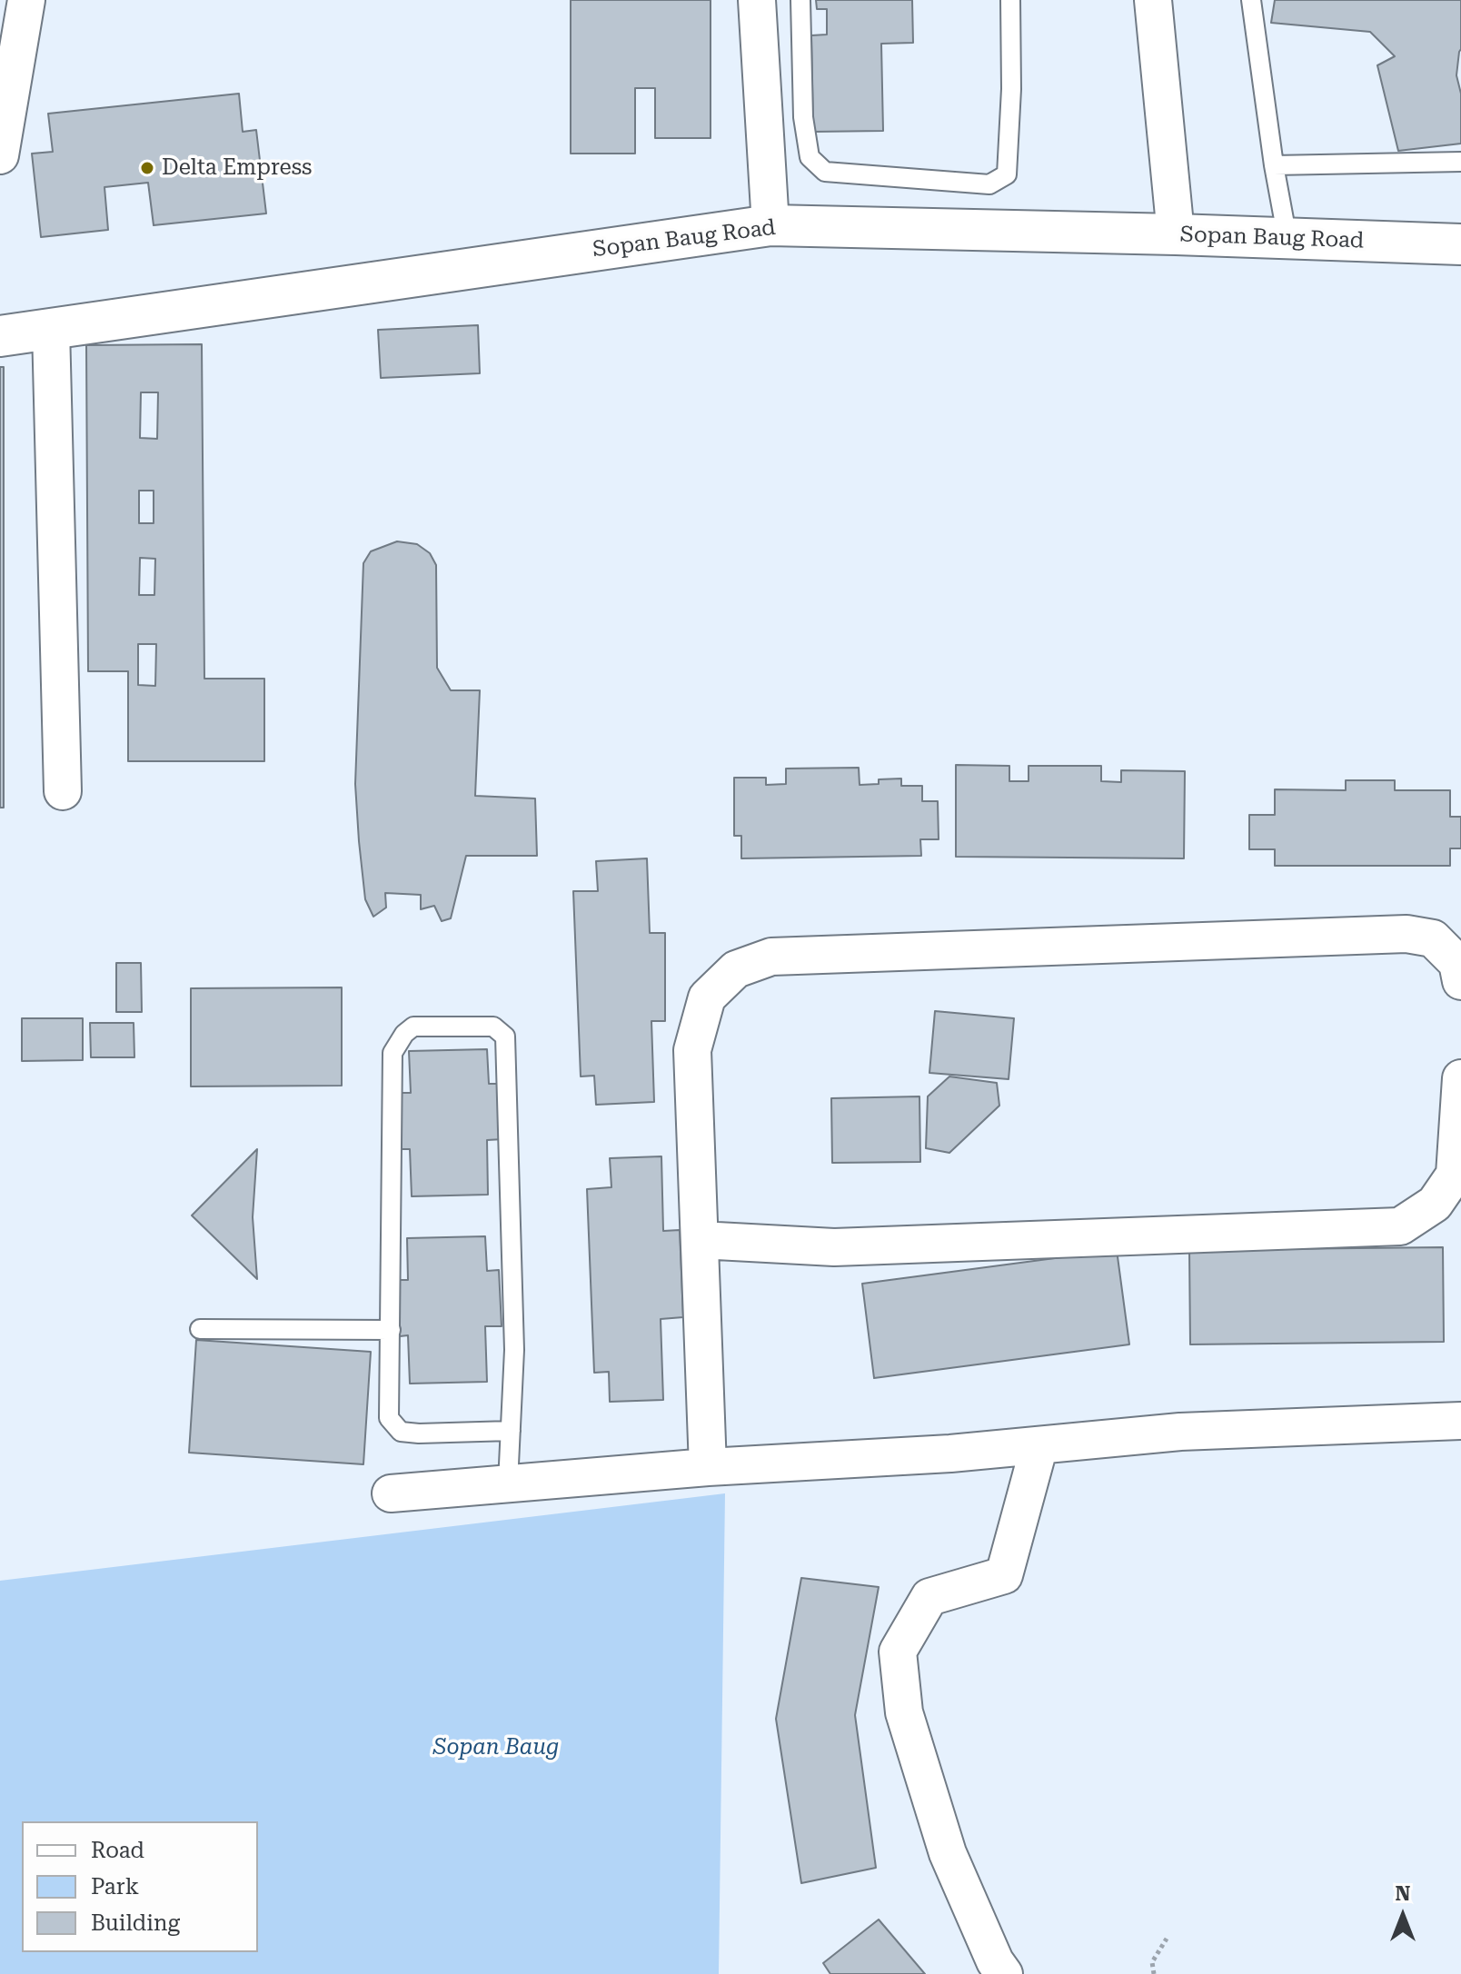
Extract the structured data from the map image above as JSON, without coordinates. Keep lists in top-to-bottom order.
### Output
{
  "streets": {
    "street": ["Sopan Baug Road"]
  },
  "parks": ["Sopan Baug"],
  "places": ["Delta Empress"],
  "legend": ["Road", "Park", "Building"],
  "north": "top"
}
